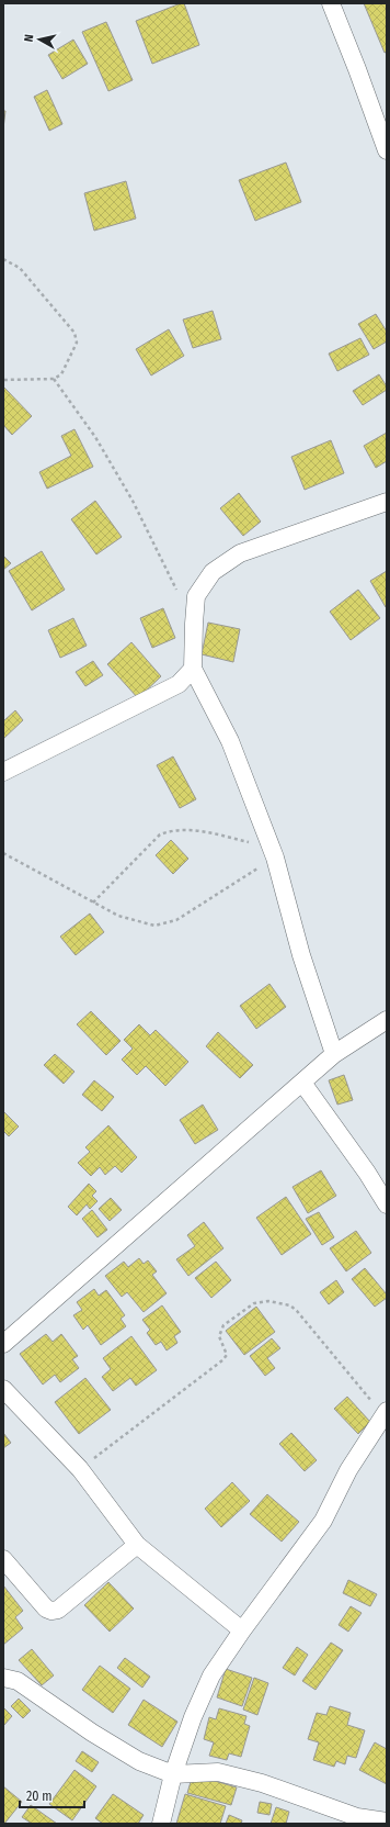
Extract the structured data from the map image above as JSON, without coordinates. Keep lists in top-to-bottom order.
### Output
{
  "scale_bar": "20 m",
  "north": "left"
}
